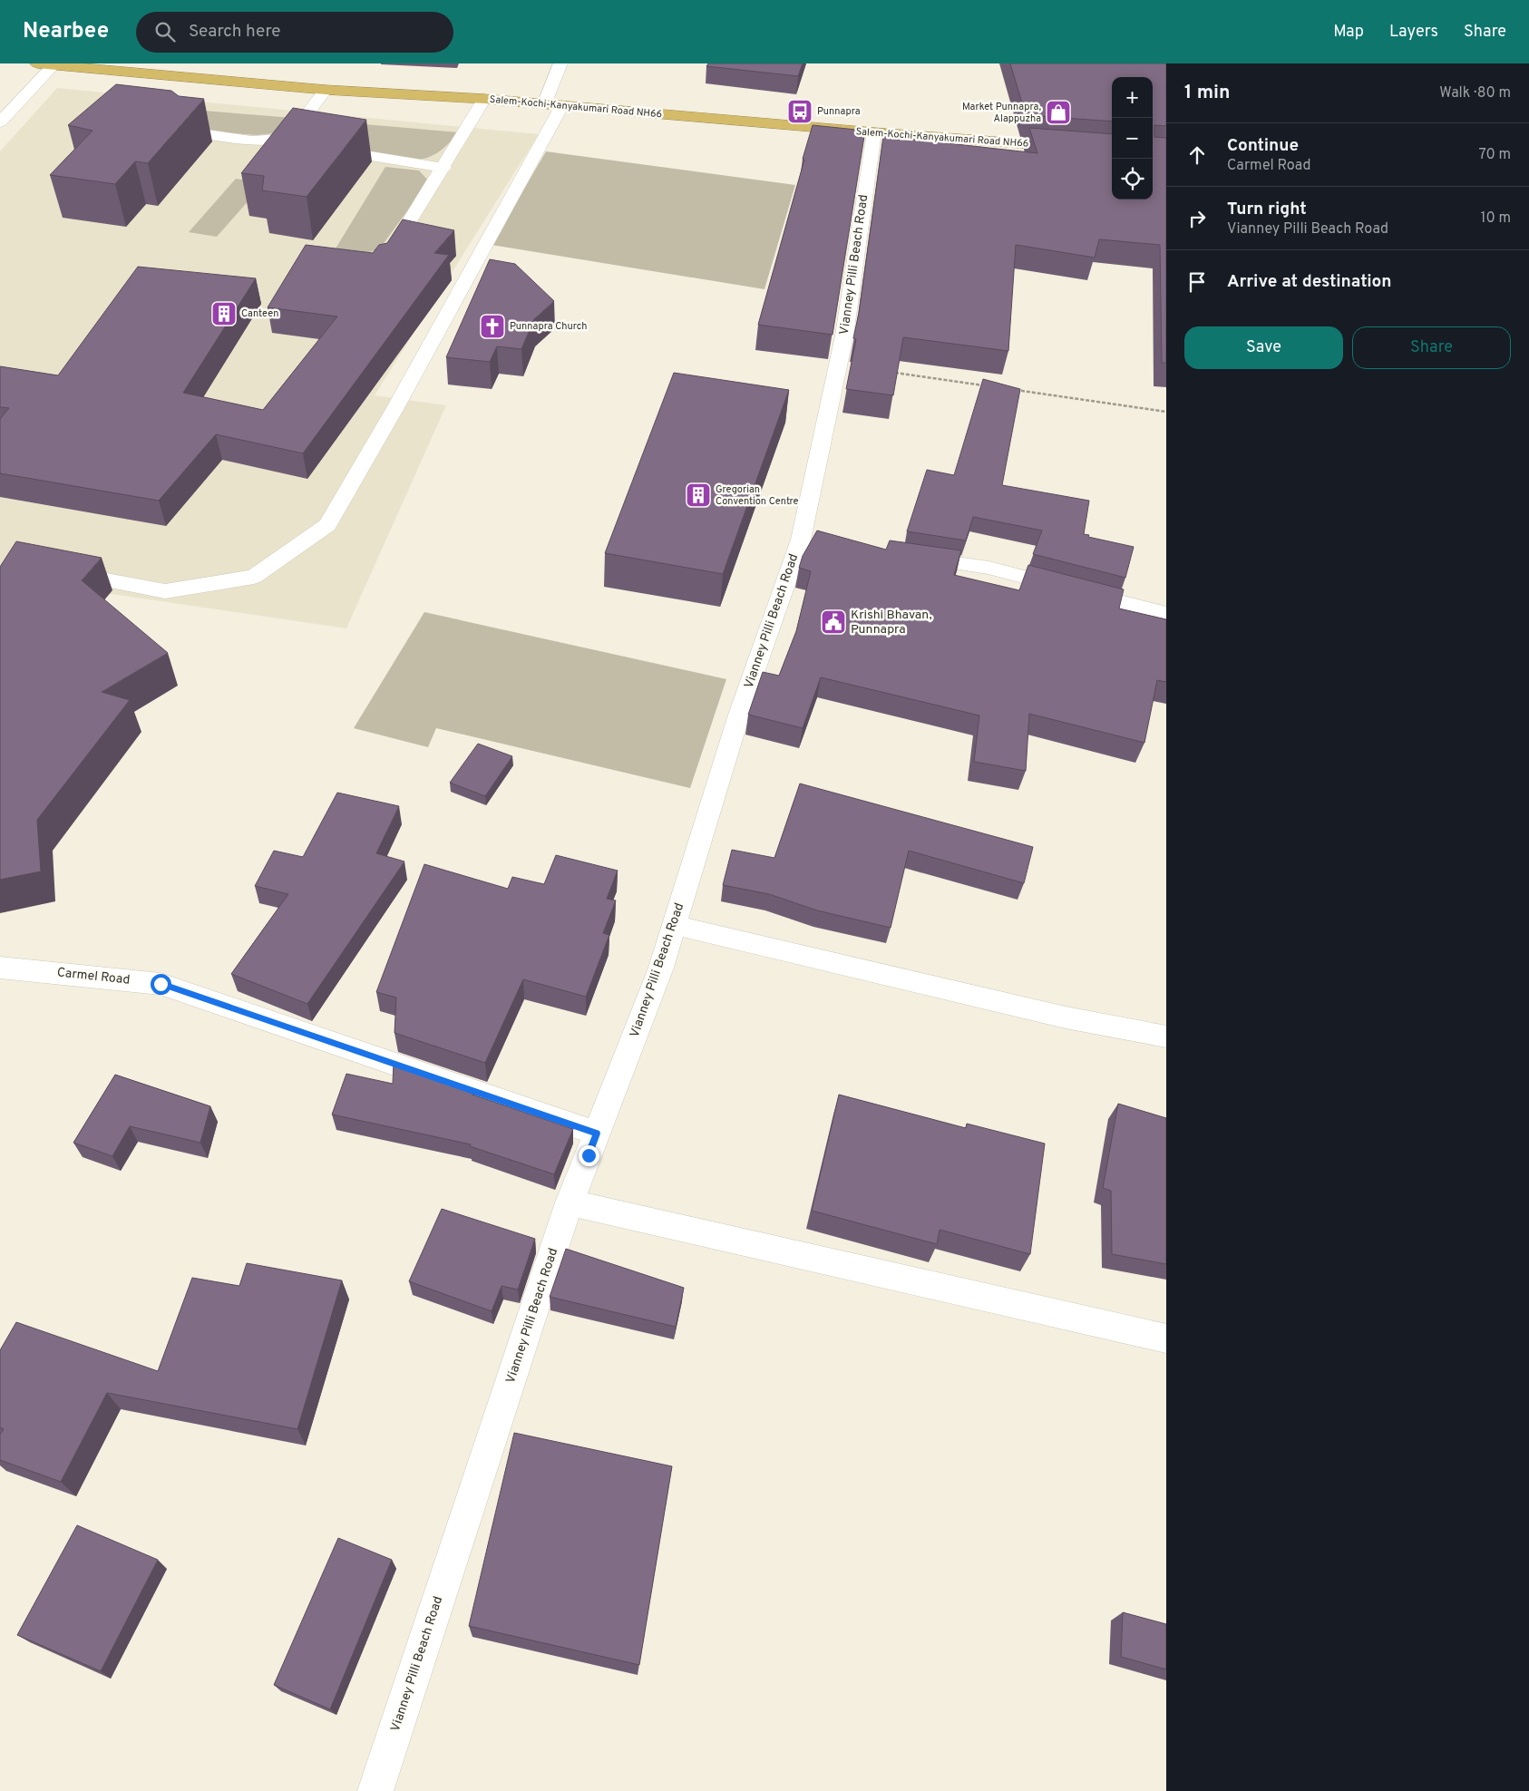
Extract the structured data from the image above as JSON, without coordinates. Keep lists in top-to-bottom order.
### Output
{
  "streets": {
    "highway": ["Salem-Kochi-Kanyakumari Road NH66"],
    "street": ["Vianney Pilli Beach Road", "Carmel Road"]
  },
  "crossings": [
    ["Salem-Kochi-Kanyakumari Road NH66", "Vianney Pilli Beach Road"],
    ["Vianney Pilli Beach Road", "Carmel Road"]
  ],
  "places": {
    "bus stop": ["Punnapra"],
    "shop": ["Market Punnapra, Alappuzha"],
    "building": ["Canteen", "Gregorian Convention Centre"],
    "church": ["Punnapra Church"],
    "public building": ["Krishi Bhavan, Punnapra"]
  },
  "page": {
    "header": "Nearbee",
    "search": "Search here",
    "nav": ["Map", "Layers", "Share"],
    "heading": ["1 min", "Walk · 80 m"],
    "map_buttons": ["+", "−"],
    "list": [
      ["Continue", "Carmel Road", "70 m"],
      ["Turn right", "Vianney Pilli Beach Road", "10 m"],
      "Arrive at destination"
    ],
    "buttons": ["Save", "Share"]
  }
}
